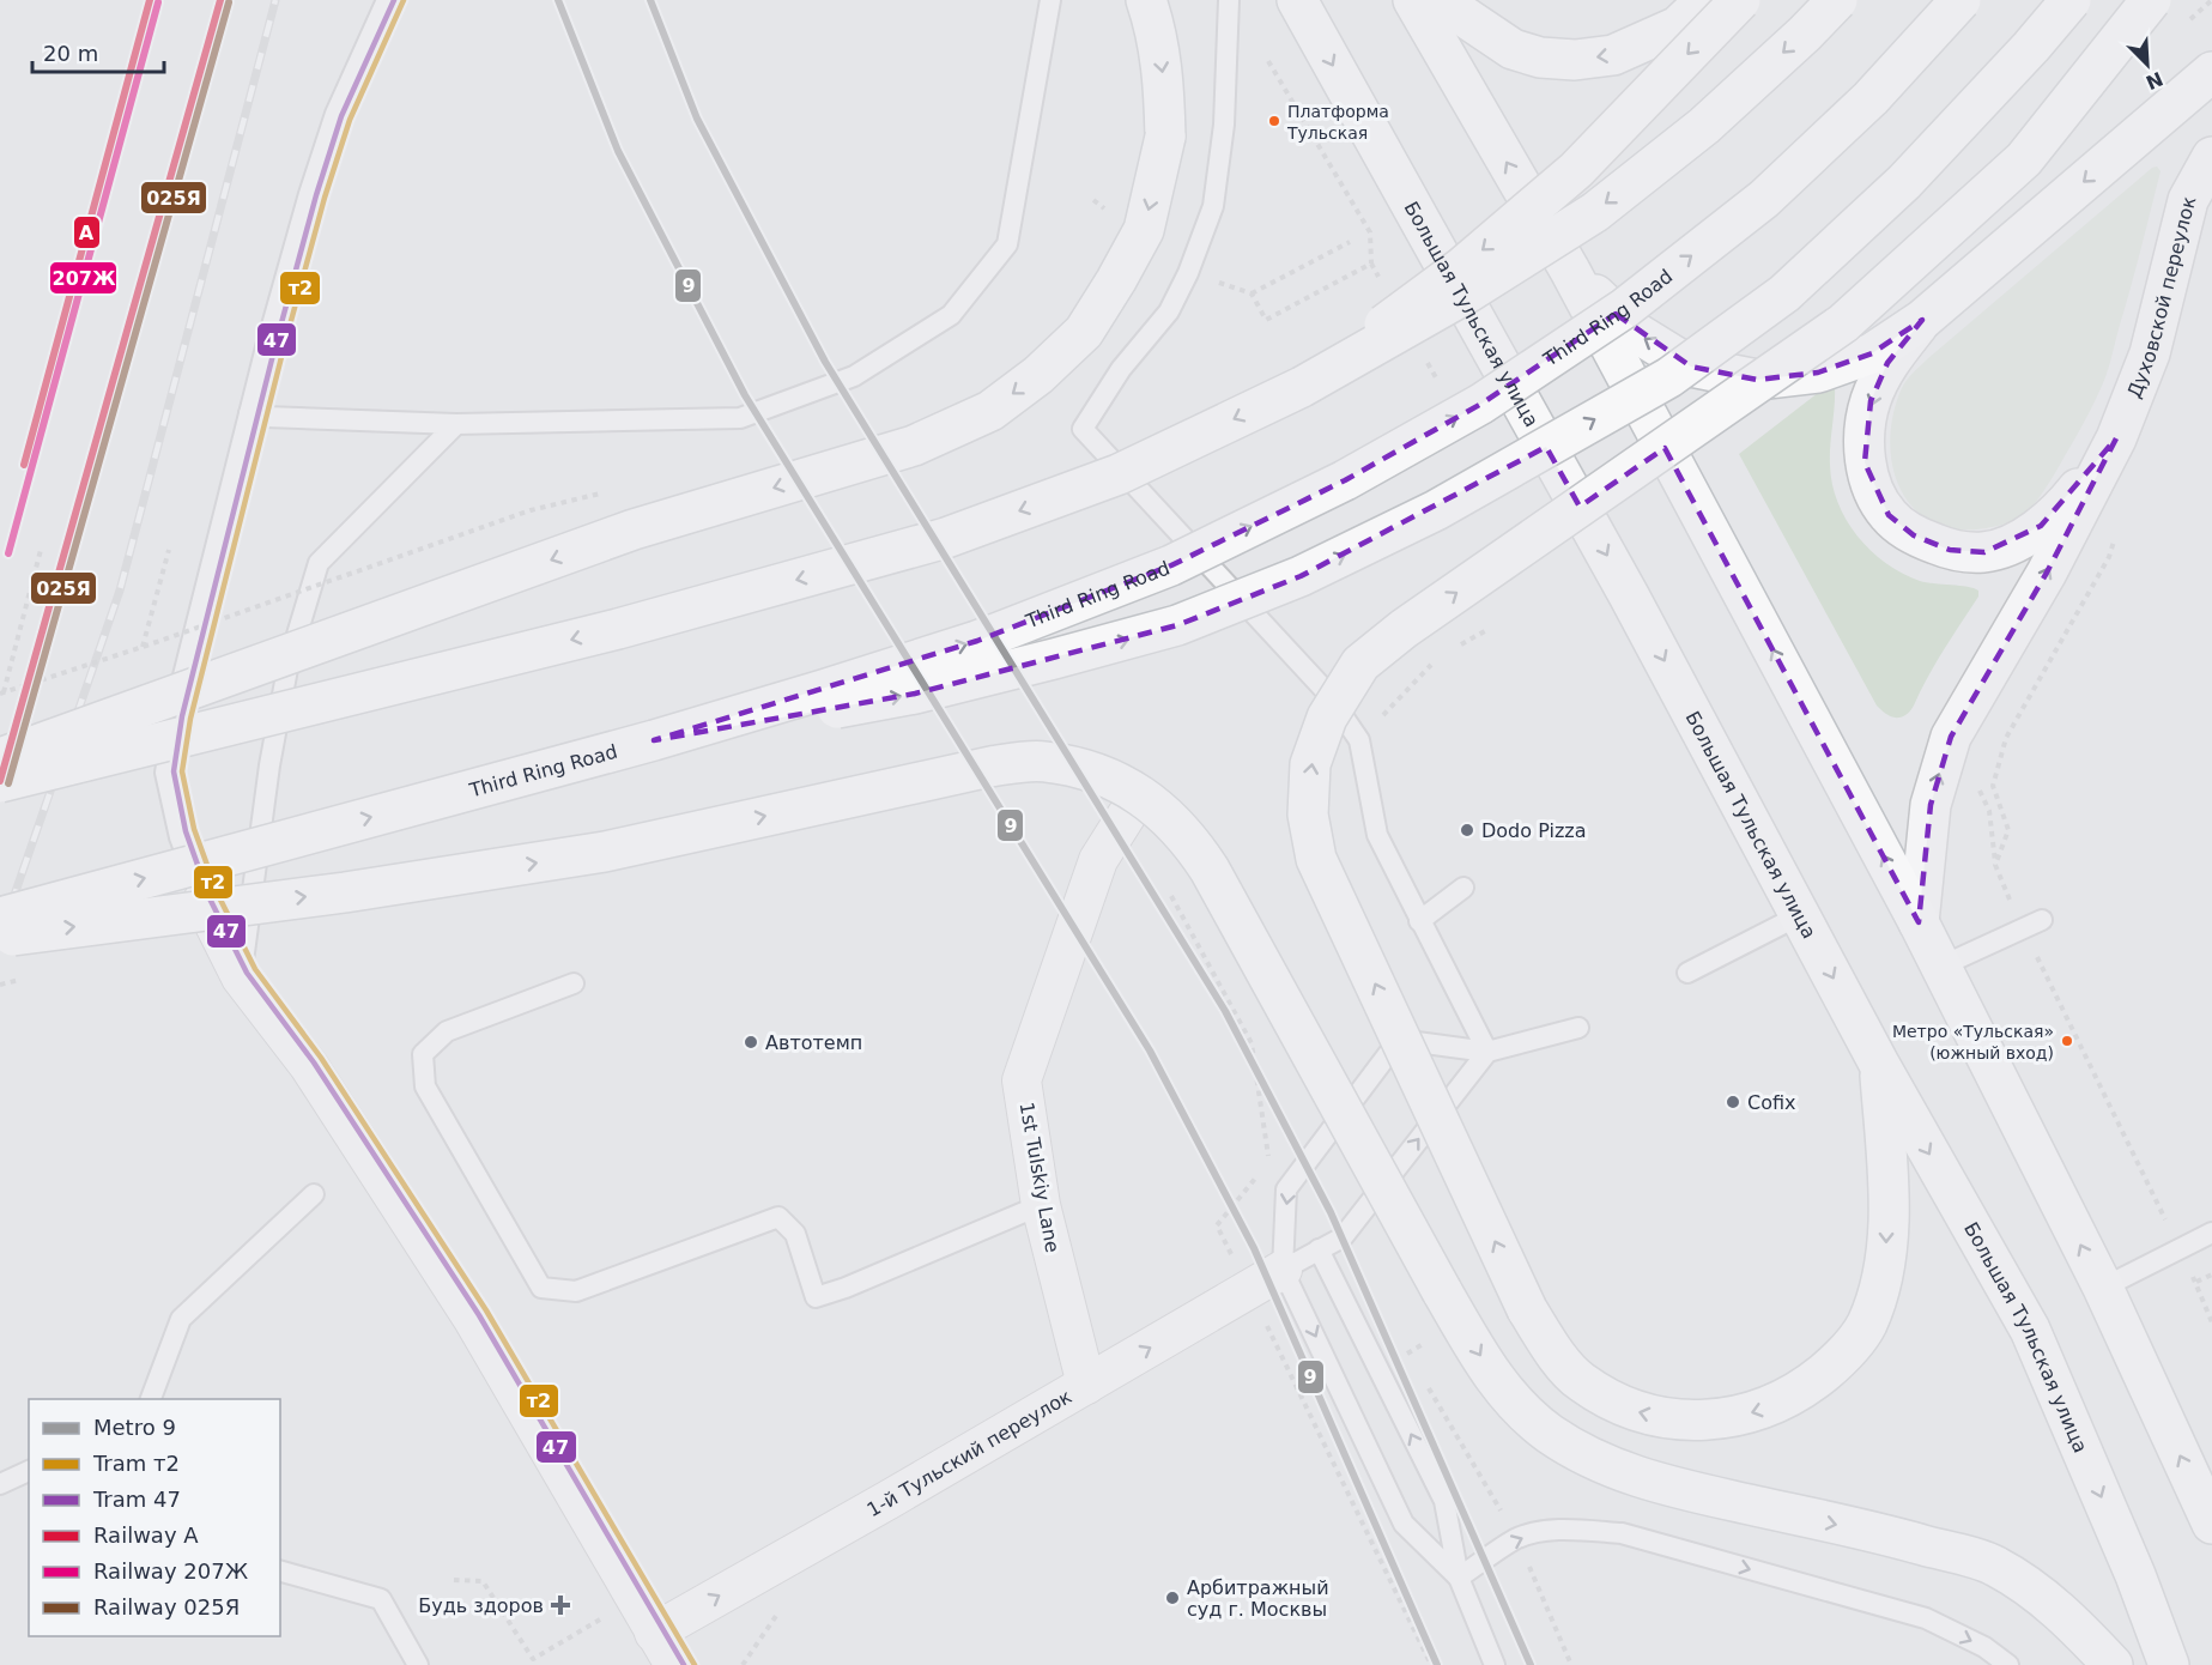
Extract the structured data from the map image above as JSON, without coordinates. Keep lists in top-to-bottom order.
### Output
{
  "streets": {
    "main road": ["Большая Тульская улица", "Third Ring Road"],
    "street": ["Духовской переулок", "1st Tulskiy Lane", "1-й Тульский переулок"]
  },
  "crossings": [
    ["1st Tulskiy Lane", "1-й Тульский переулок"]
  ],
  "one_way": ["1-й Тульский переулок"],
  "places": {
    "other": [
      "Платформа Тульская",
      "Dodo Pizza",
      "Метро «Тульская» (южный вход)",
      "Автотемп",
      "Cofix",
      "Арбитражный суд г. Москвы"
    ],
    "health": ["Будь здоров"]
  },
  "lines": [
    "metro line 9",
    "tram line т2",
    "tram line 47",
    "rail line A",
    "rail line 207Ж",
    "rail line 025Я"
  ],
  "legend": [
    "Metro 9",
    "Tram т2",
    "Tram 47",
    "Railway A",
    "Railway 207Ж",
    "Railway 025Я"
  ],
  "scale_bar": "20 m",
  "north": "bottom right"
}
